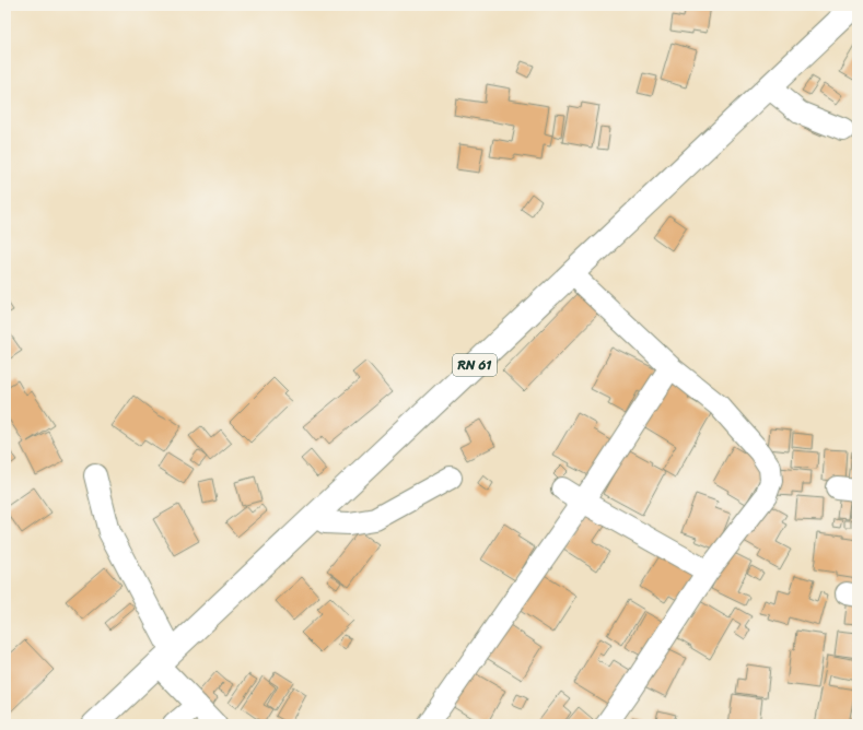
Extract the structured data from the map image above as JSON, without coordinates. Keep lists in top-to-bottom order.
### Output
{
  "streets": {
    "main road": ["RN 61"]
  }
}
